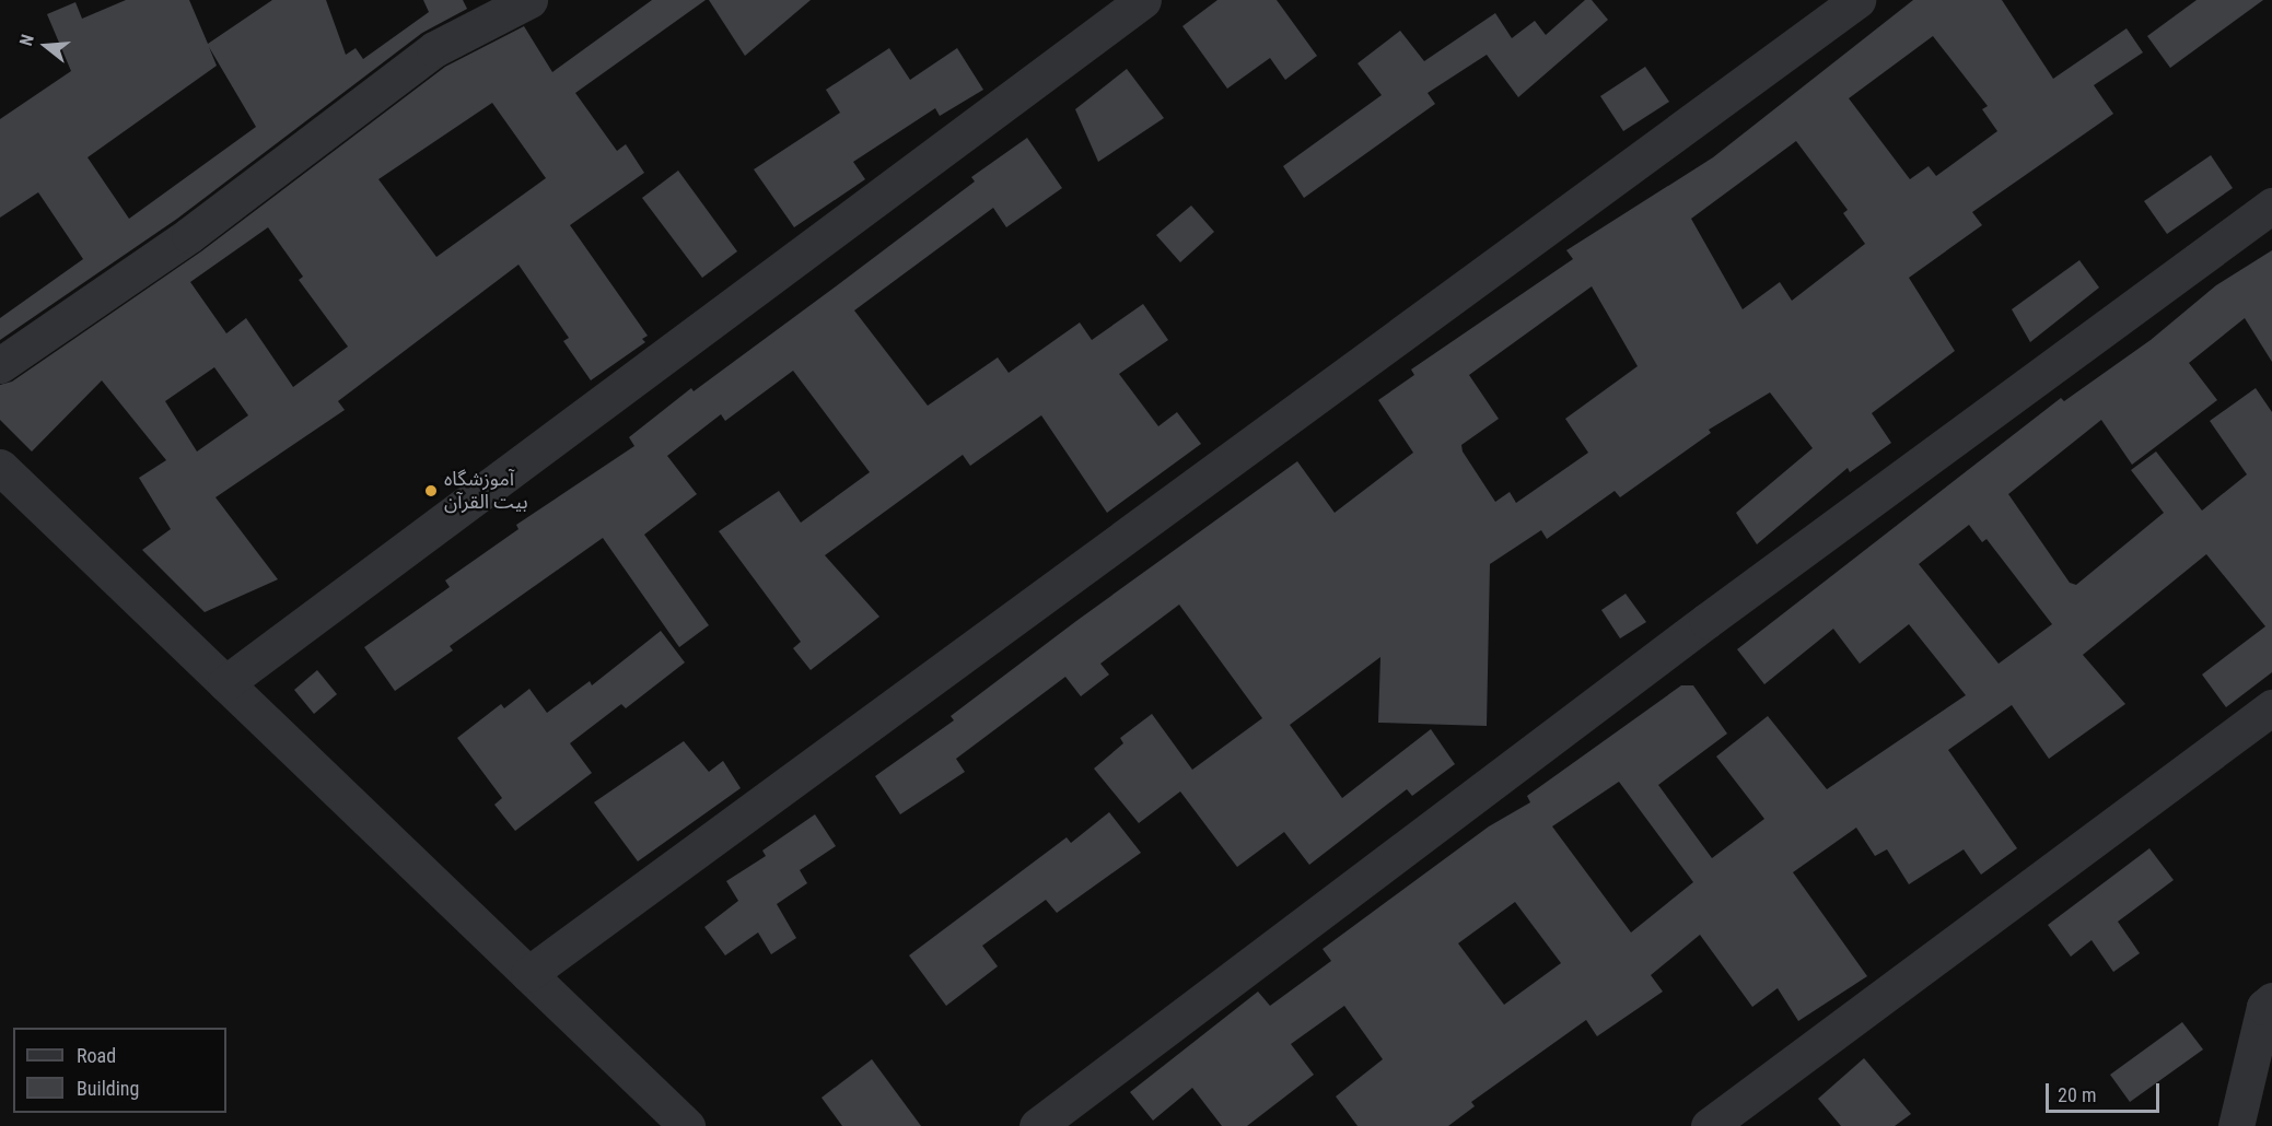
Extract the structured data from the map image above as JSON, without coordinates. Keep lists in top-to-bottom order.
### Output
{
  "places": ["آموزشگاه بیت القرآن"],
  "legend": ["Road", "Building"],
  "scale_bar": "20 m",
  "north": "left"
}
